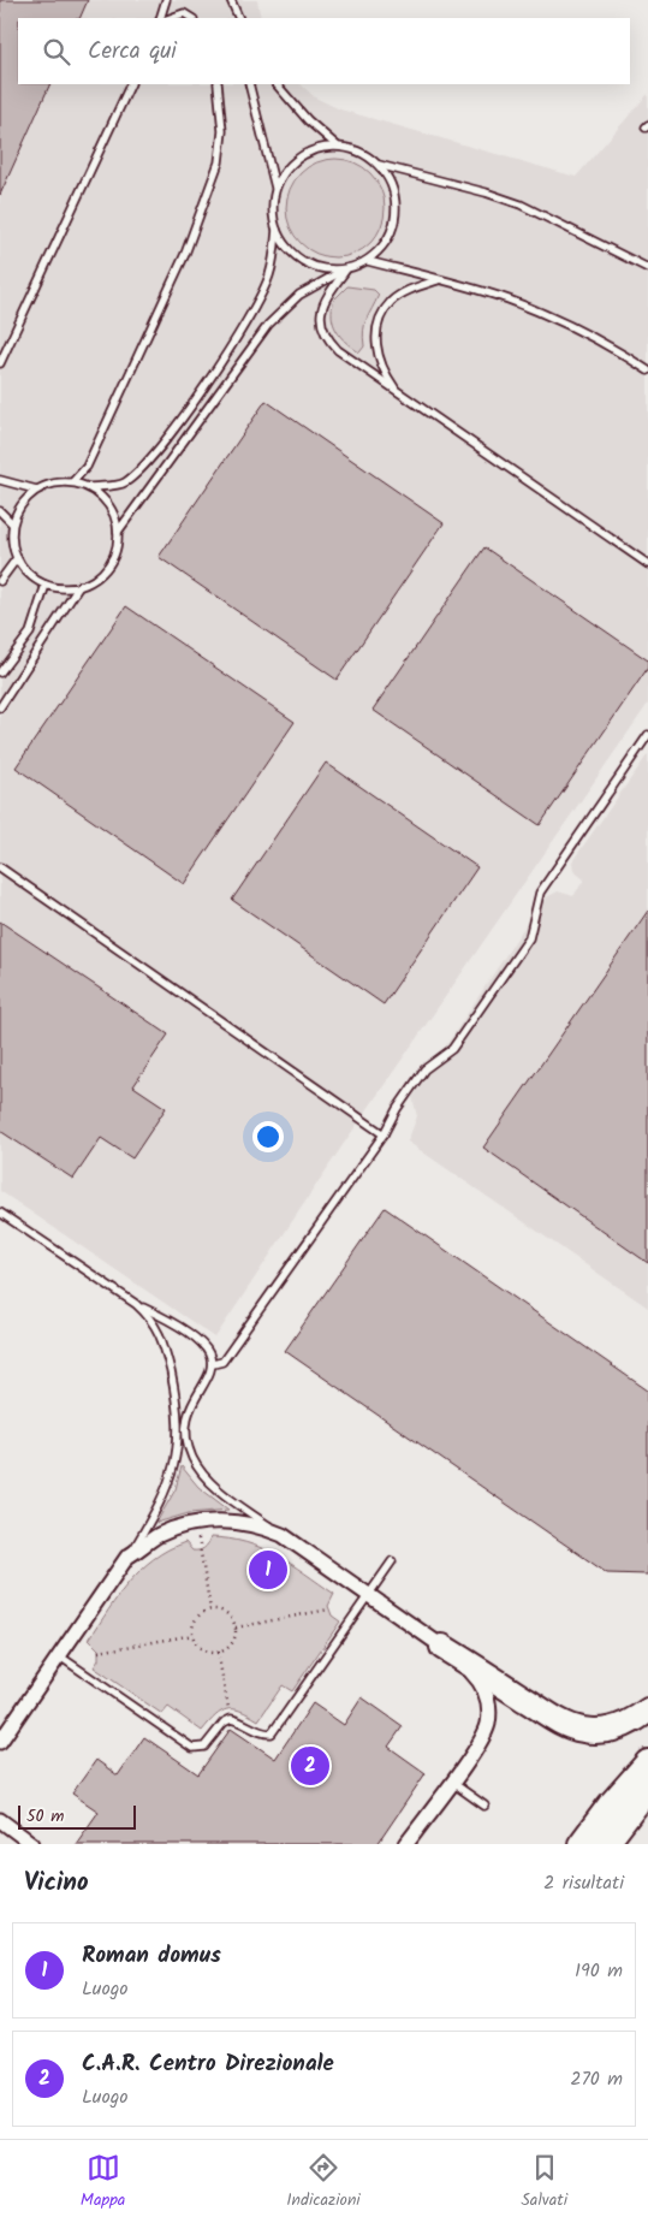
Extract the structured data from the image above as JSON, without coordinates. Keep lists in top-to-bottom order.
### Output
{
  "scale_bar": "50 m",
  "page": {
    "search": "Cerca qui",
    "pins": ["1", "2"],
    "scale": "50 m",
    "heading": ["Vicino", "2 risultati"],
    "list": [
      {
        "mark": "1",
        "name": "Roman domus",
        "note": "Luogo",
        "value": "190 m"
      },
      {
        "mark": "2",
        "name": "C.A.R. Centro Direzionale",
        "note": "Luogo",
        "value": "270 m"
      }
    ],
    "nav": ["Mappa", "Indicazioni", "Salvati"]
  }
}
